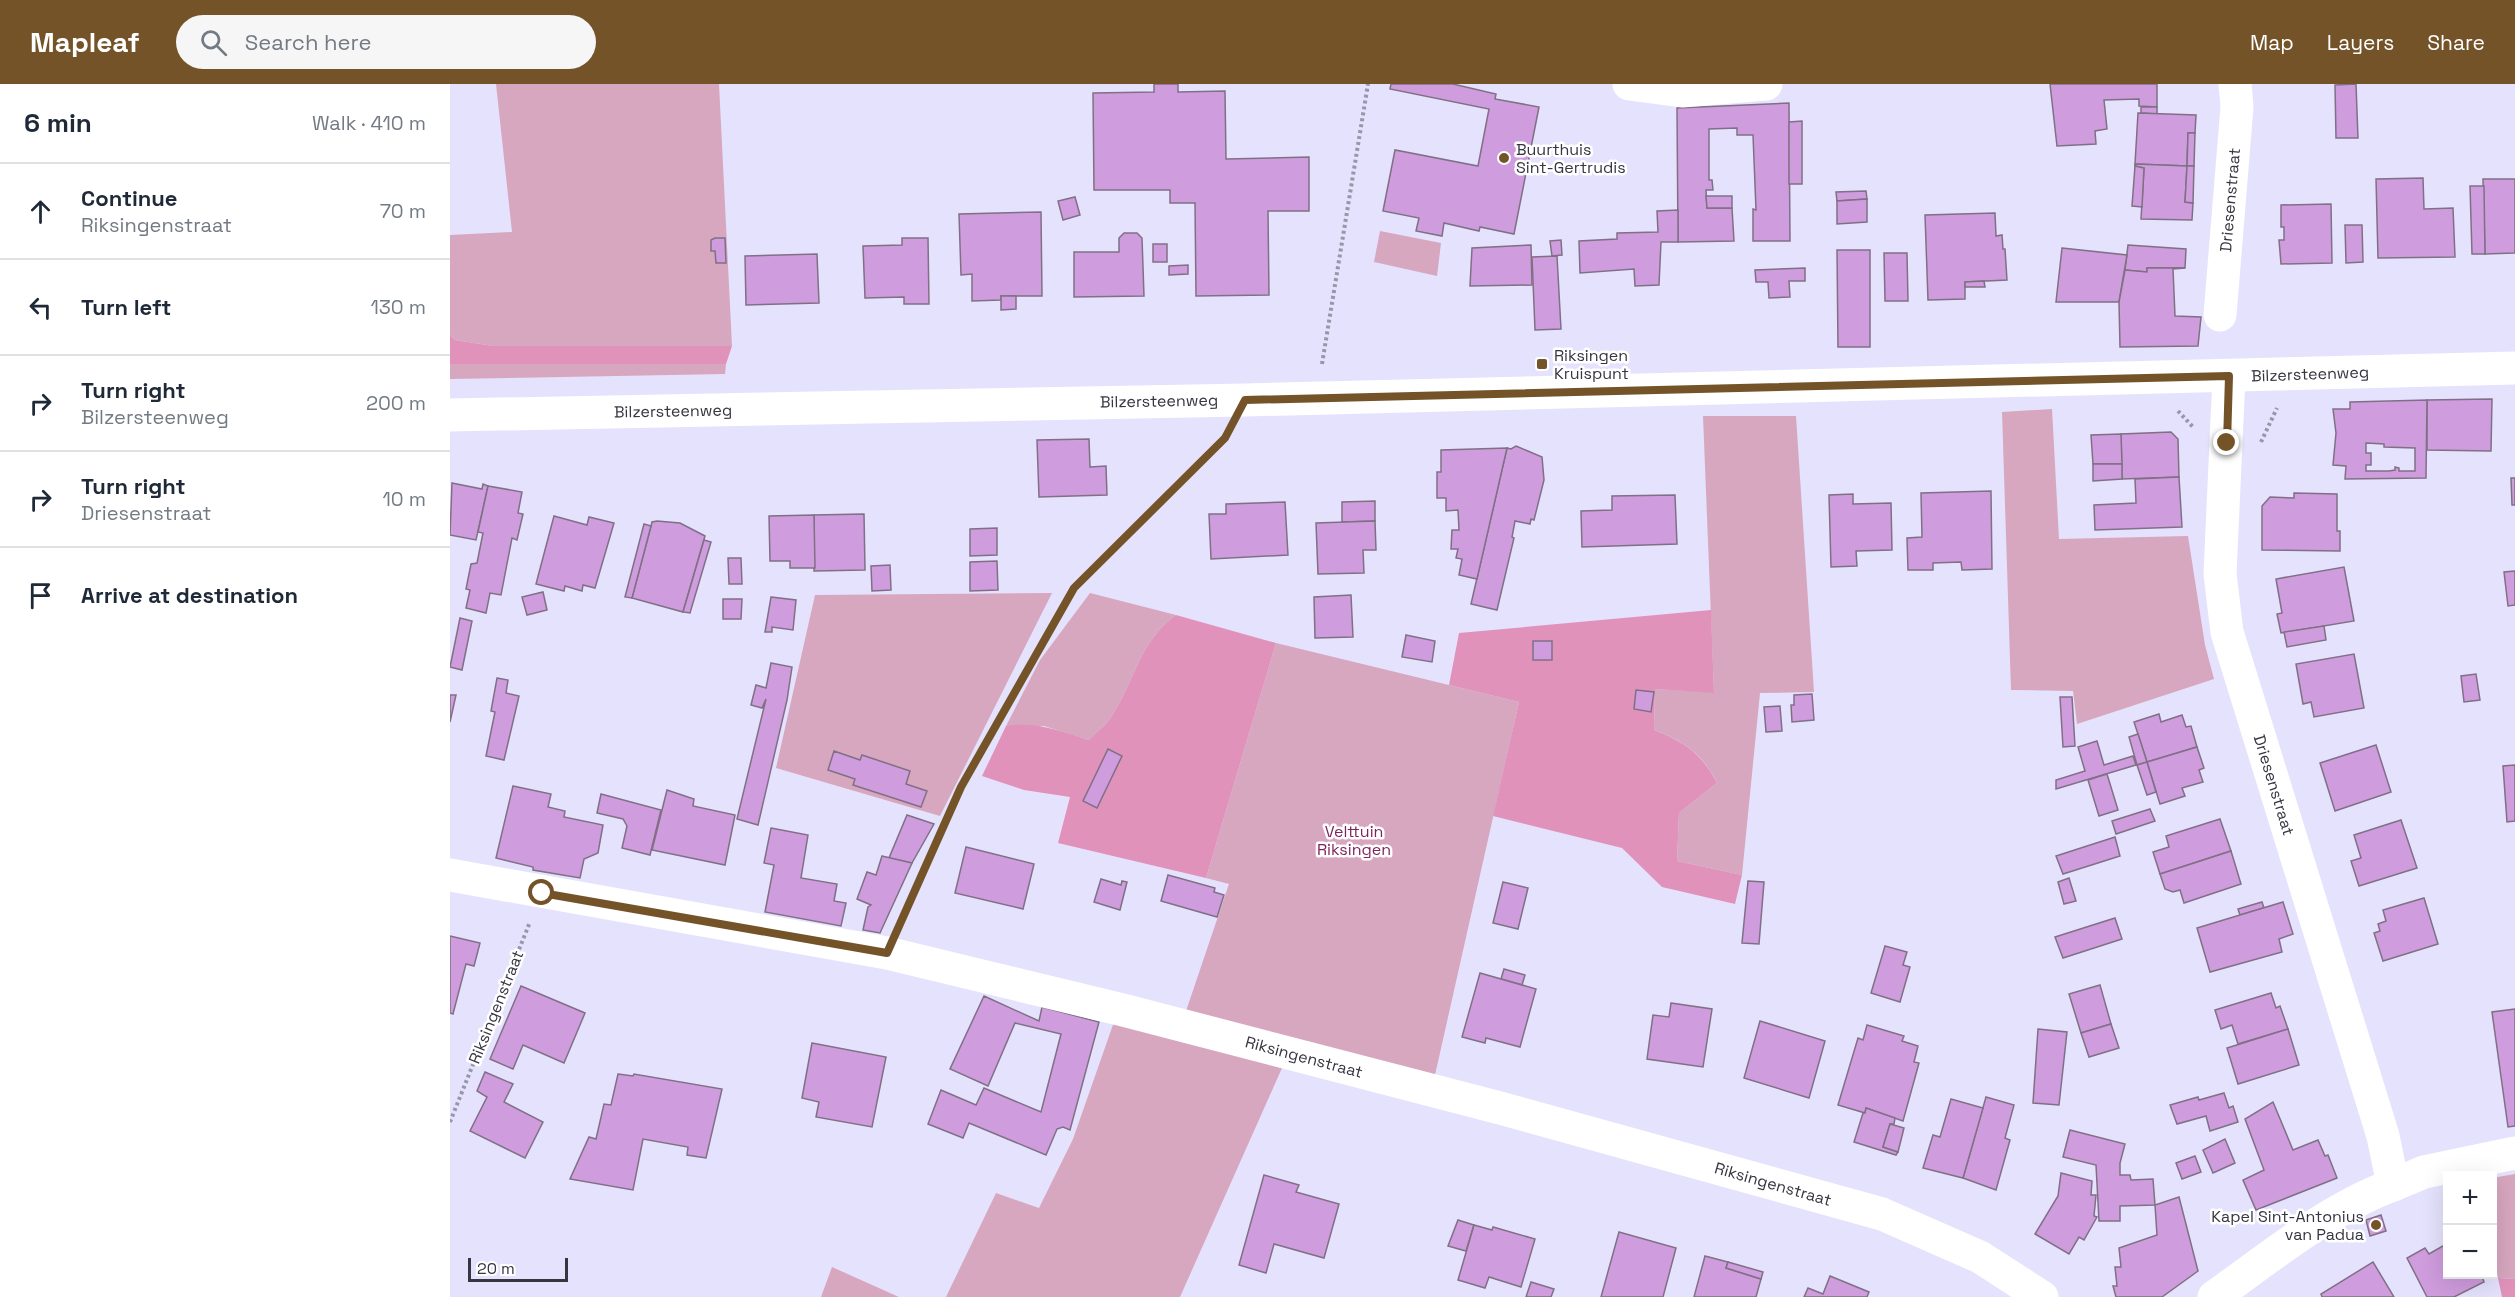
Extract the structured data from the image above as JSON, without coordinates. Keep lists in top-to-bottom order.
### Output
{
  "streets": {
    "street": ["Driesenstraat", "Bilzersteenweg", "Riksingenstraat"]
  },
  "crossings": [
    ["Driesenstraat", "Bilzersteenweg"]
  ],
  "parks": ["Velttuin Riksingen"],
  "places": {
    "other": ["Buurthuis Sint-Gertrudis", "Kapel Sint-Antonius van Padua"],
    "transit": ["Riksingen Kruispunt"]
  },
  "scale_bar": "20 m",
  "page": {
    "header": "Mapleaf",
    "search": "Search here",
    "nav": ["Map", "Layers", "Share"],
    "heading": ["6 min", "Walk · 410 m"],
    "list": [
      ["Continue", "Riksingenstraat", "70 m"],
      ["Turn left", "130 m"],
      ["Turn right", "Bilzersteenweg", "200 m"],
      ["Turn right", "Driesenstraat", "10 m"],
      "Arrive at destination"
    ],
    "map_buttons": ["+", "−"],
    "scale": "20 m"
  }
}
